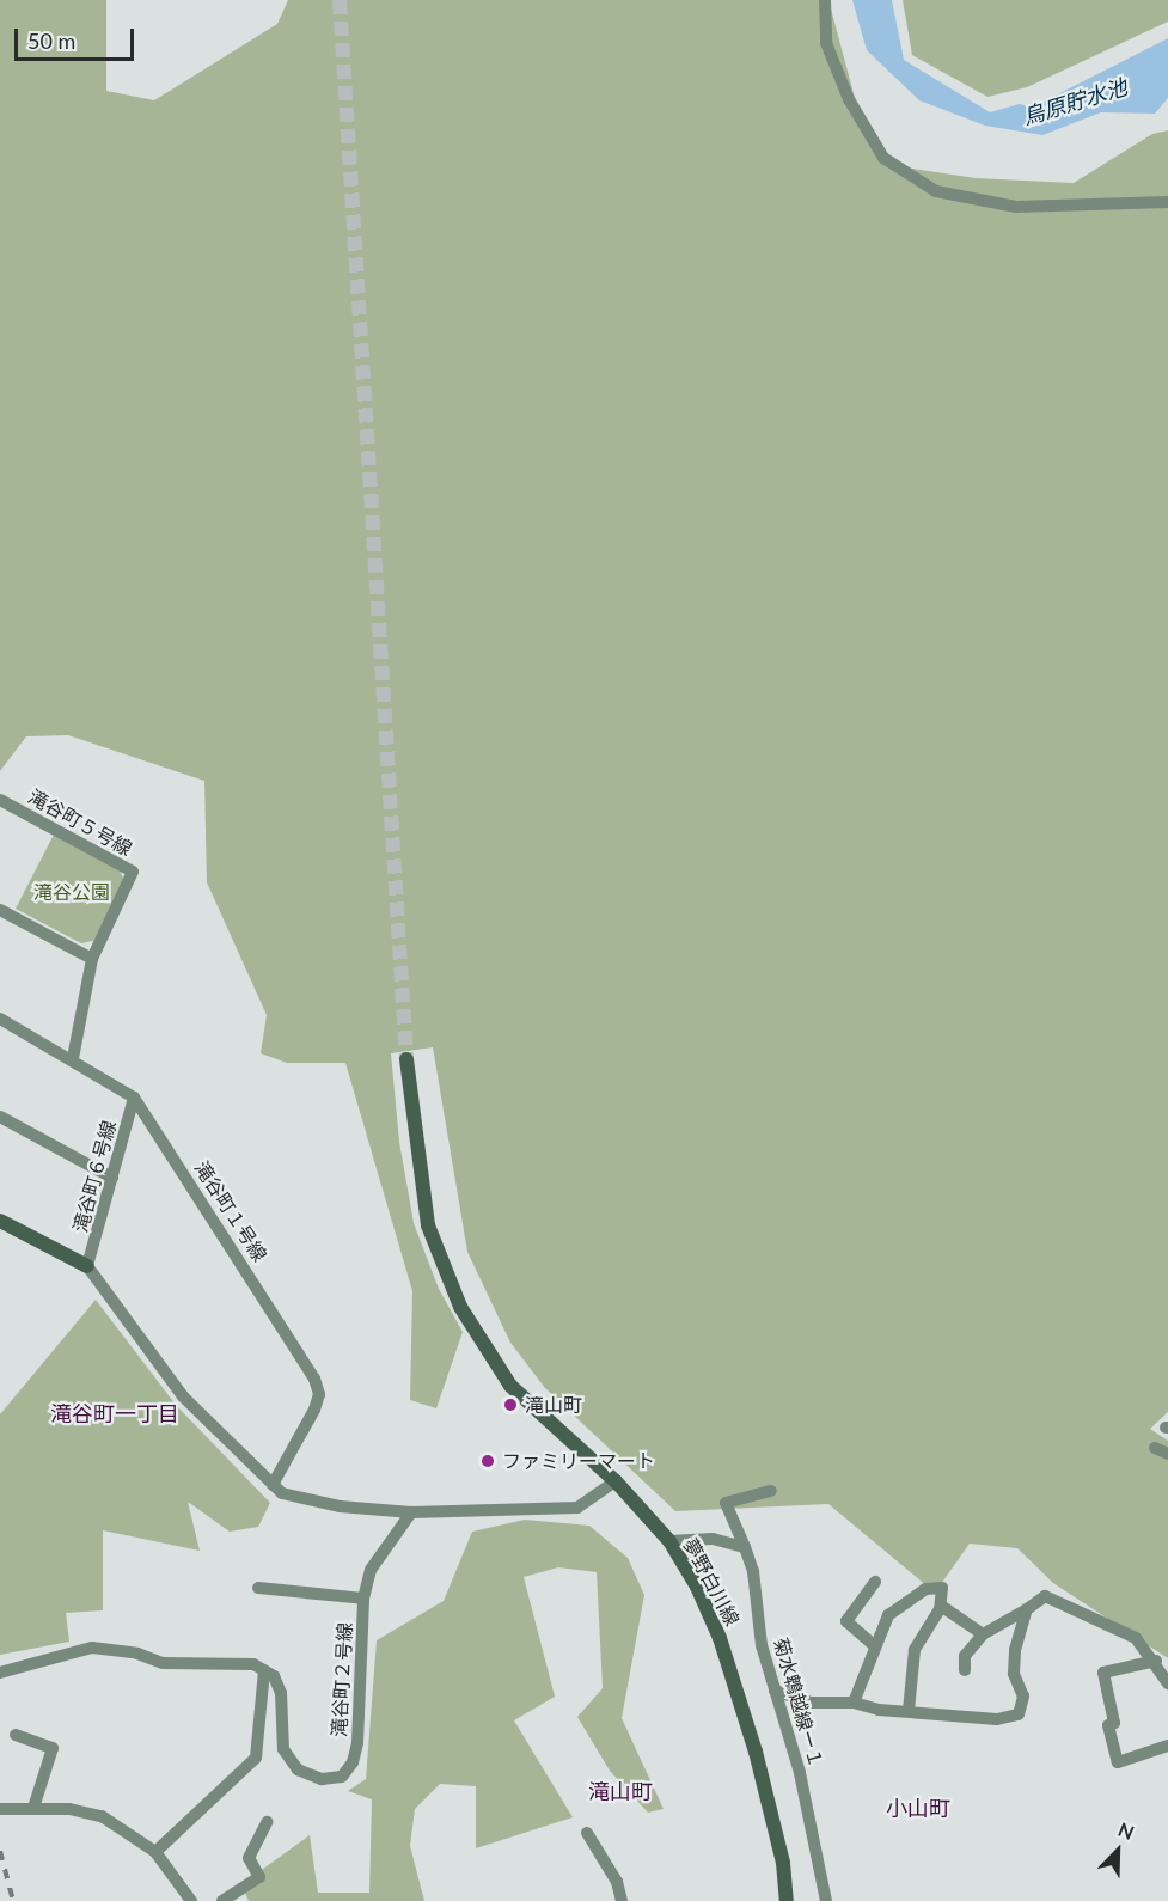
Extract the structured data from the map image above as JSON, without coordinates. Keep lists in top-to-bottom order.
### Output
{
  "streets": {
    "street": [
      "滝谷町５号線",
      "滝谷町６号線",
      "滝谷町１号線",
      "夢野白川線",
      "滝谷町２号線",
      "菊水鵯越線ー１"
    ]
  },
  "crossings": [
    ["滝谷町６号線", "滝谷町１号線"]
  ],
  "districts": ["滝谷町一丁目", "滝山町", "小山町"],
  "water": ["烏原貯水池"],
  "parks": ["滝谷公園"],
  "places": ["滝山町", "ファミリーマート"],
  "scale_bar": "50 m",
  "north": "top right"
}
